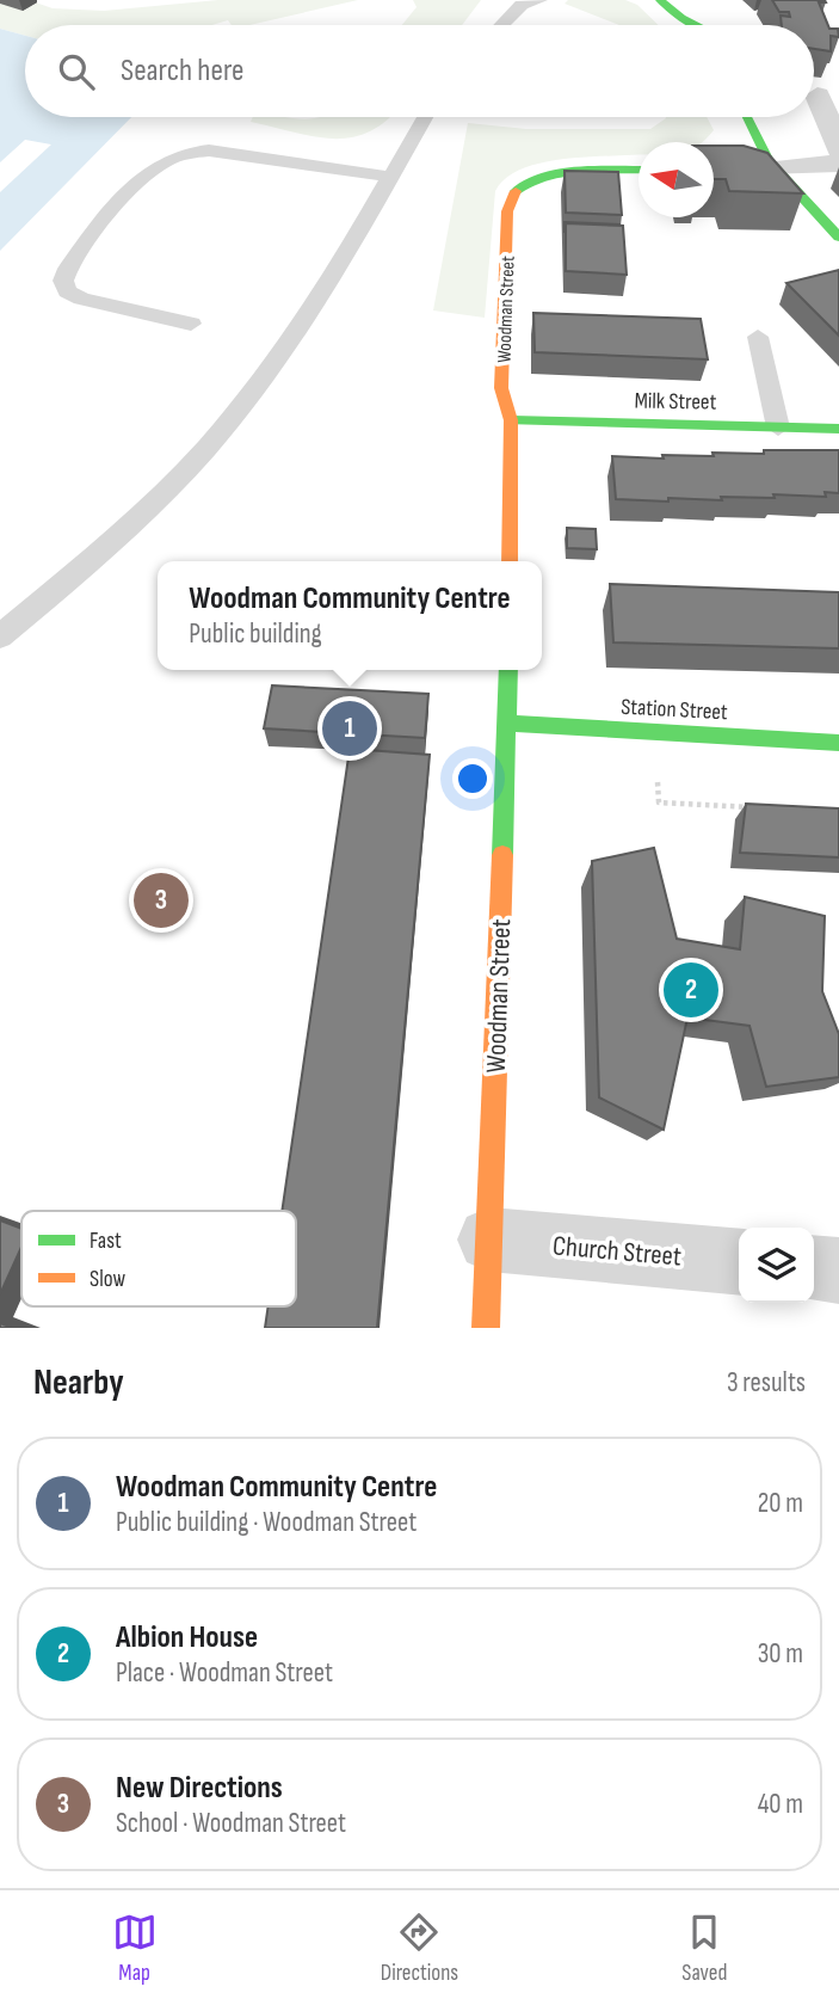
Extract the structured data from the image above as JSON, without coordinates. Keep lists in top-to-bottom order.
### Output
{
  "streets": {
    "main road": ["Woodman Street", "Milk Street", "Station Street"],
    "street": ["Church Street"]
  },
  "crossings": [
    ["Woodman Street", "Milk Street"],
    ["Woodman Street", "Station Street"],
    ["Woodman Street", "Church Street"]
  ],
  "legend": ["Fast", "Slow"],
  "north": "left",
  "page": {
    "search": "Search here",
    "popup": ["Woodman Community Centre", "Public building"],
    "pins": ["1", "3", "2"],
    "heading": ["Nearby", "3 results"],
    "list": [
      {
        "mark": "1",
        "name": "Woodman Community Centre",
        "note": "Public building · Woodman Street",
        "value": "20 m"
      },
      {
        "mark": "2",
        "name": "Albion House",
        "note": "Place · Woodman Street",
        "value": "30 m"
      },
      {
        "mark": "3",
        "name": "New Directions",
        "note": "School · Woodman Street",
        "value": "40 m"
      }
    ],
    "nav": ["Map", "Directions", "Saved"]
  }
}
